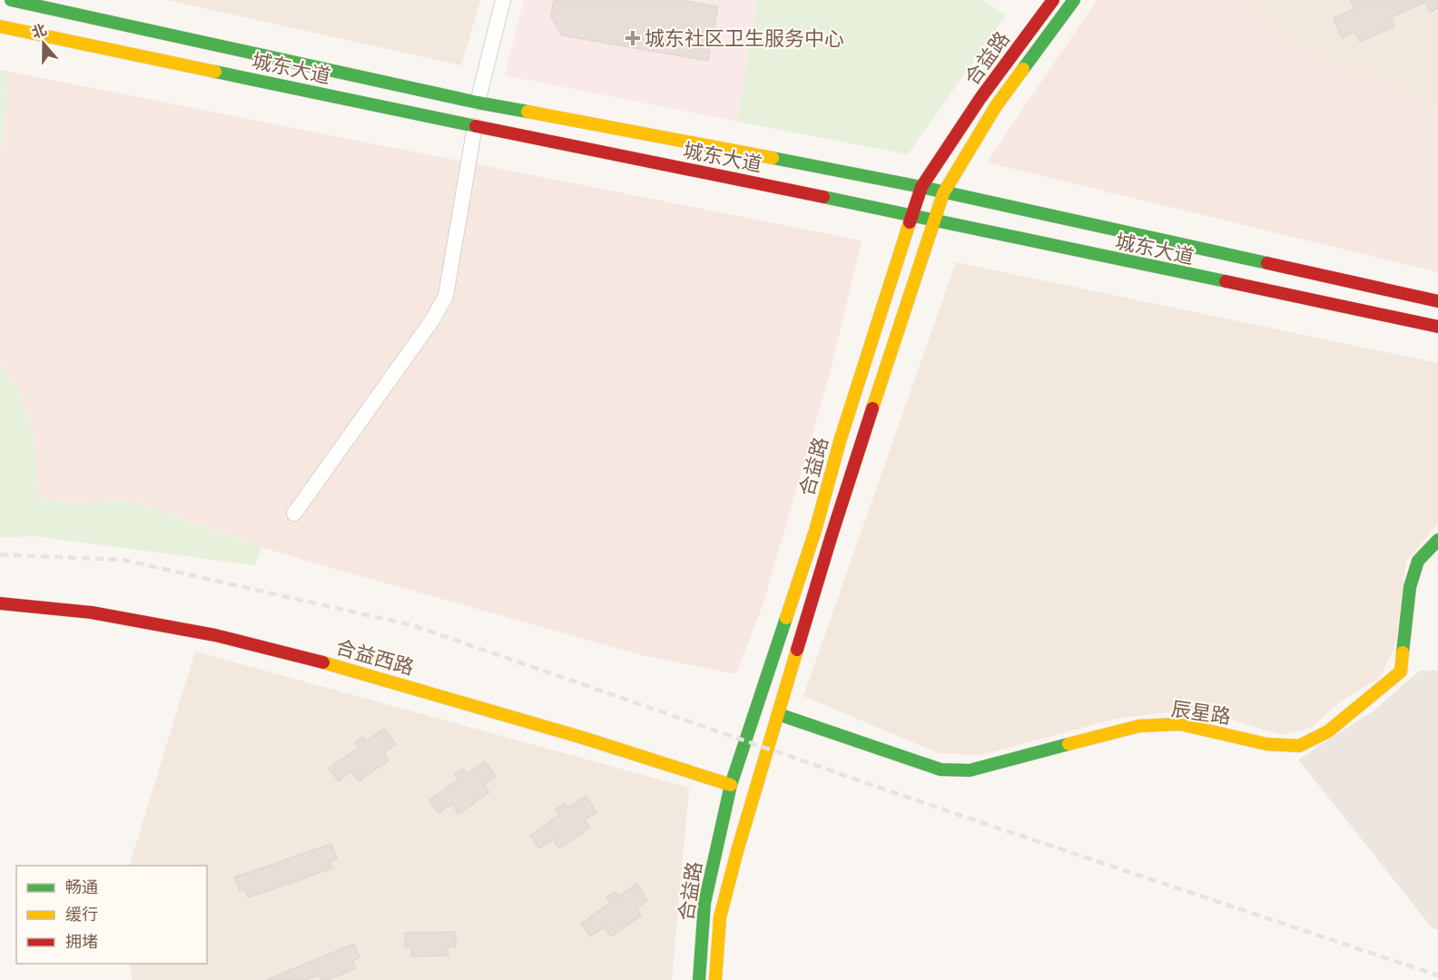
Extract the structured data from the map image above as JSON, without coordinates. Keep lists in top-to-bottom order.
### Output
{
  "streets": {
    "main road": [
      "合益路",
      "城东大道",
      "合益西路",
      "辰星路"
    ]
  },
  "crossings": [
    ["合益路", "城东大道"],
    ["合益路", "合益西路"],
    ["合益路", "辰星路"]
  ],
  "places": {
    "health": ["城东社区卫生服务中心"]
  },
  "legend": ["畅通", "缓行", "拥堵"],
  "north": "top"
}
